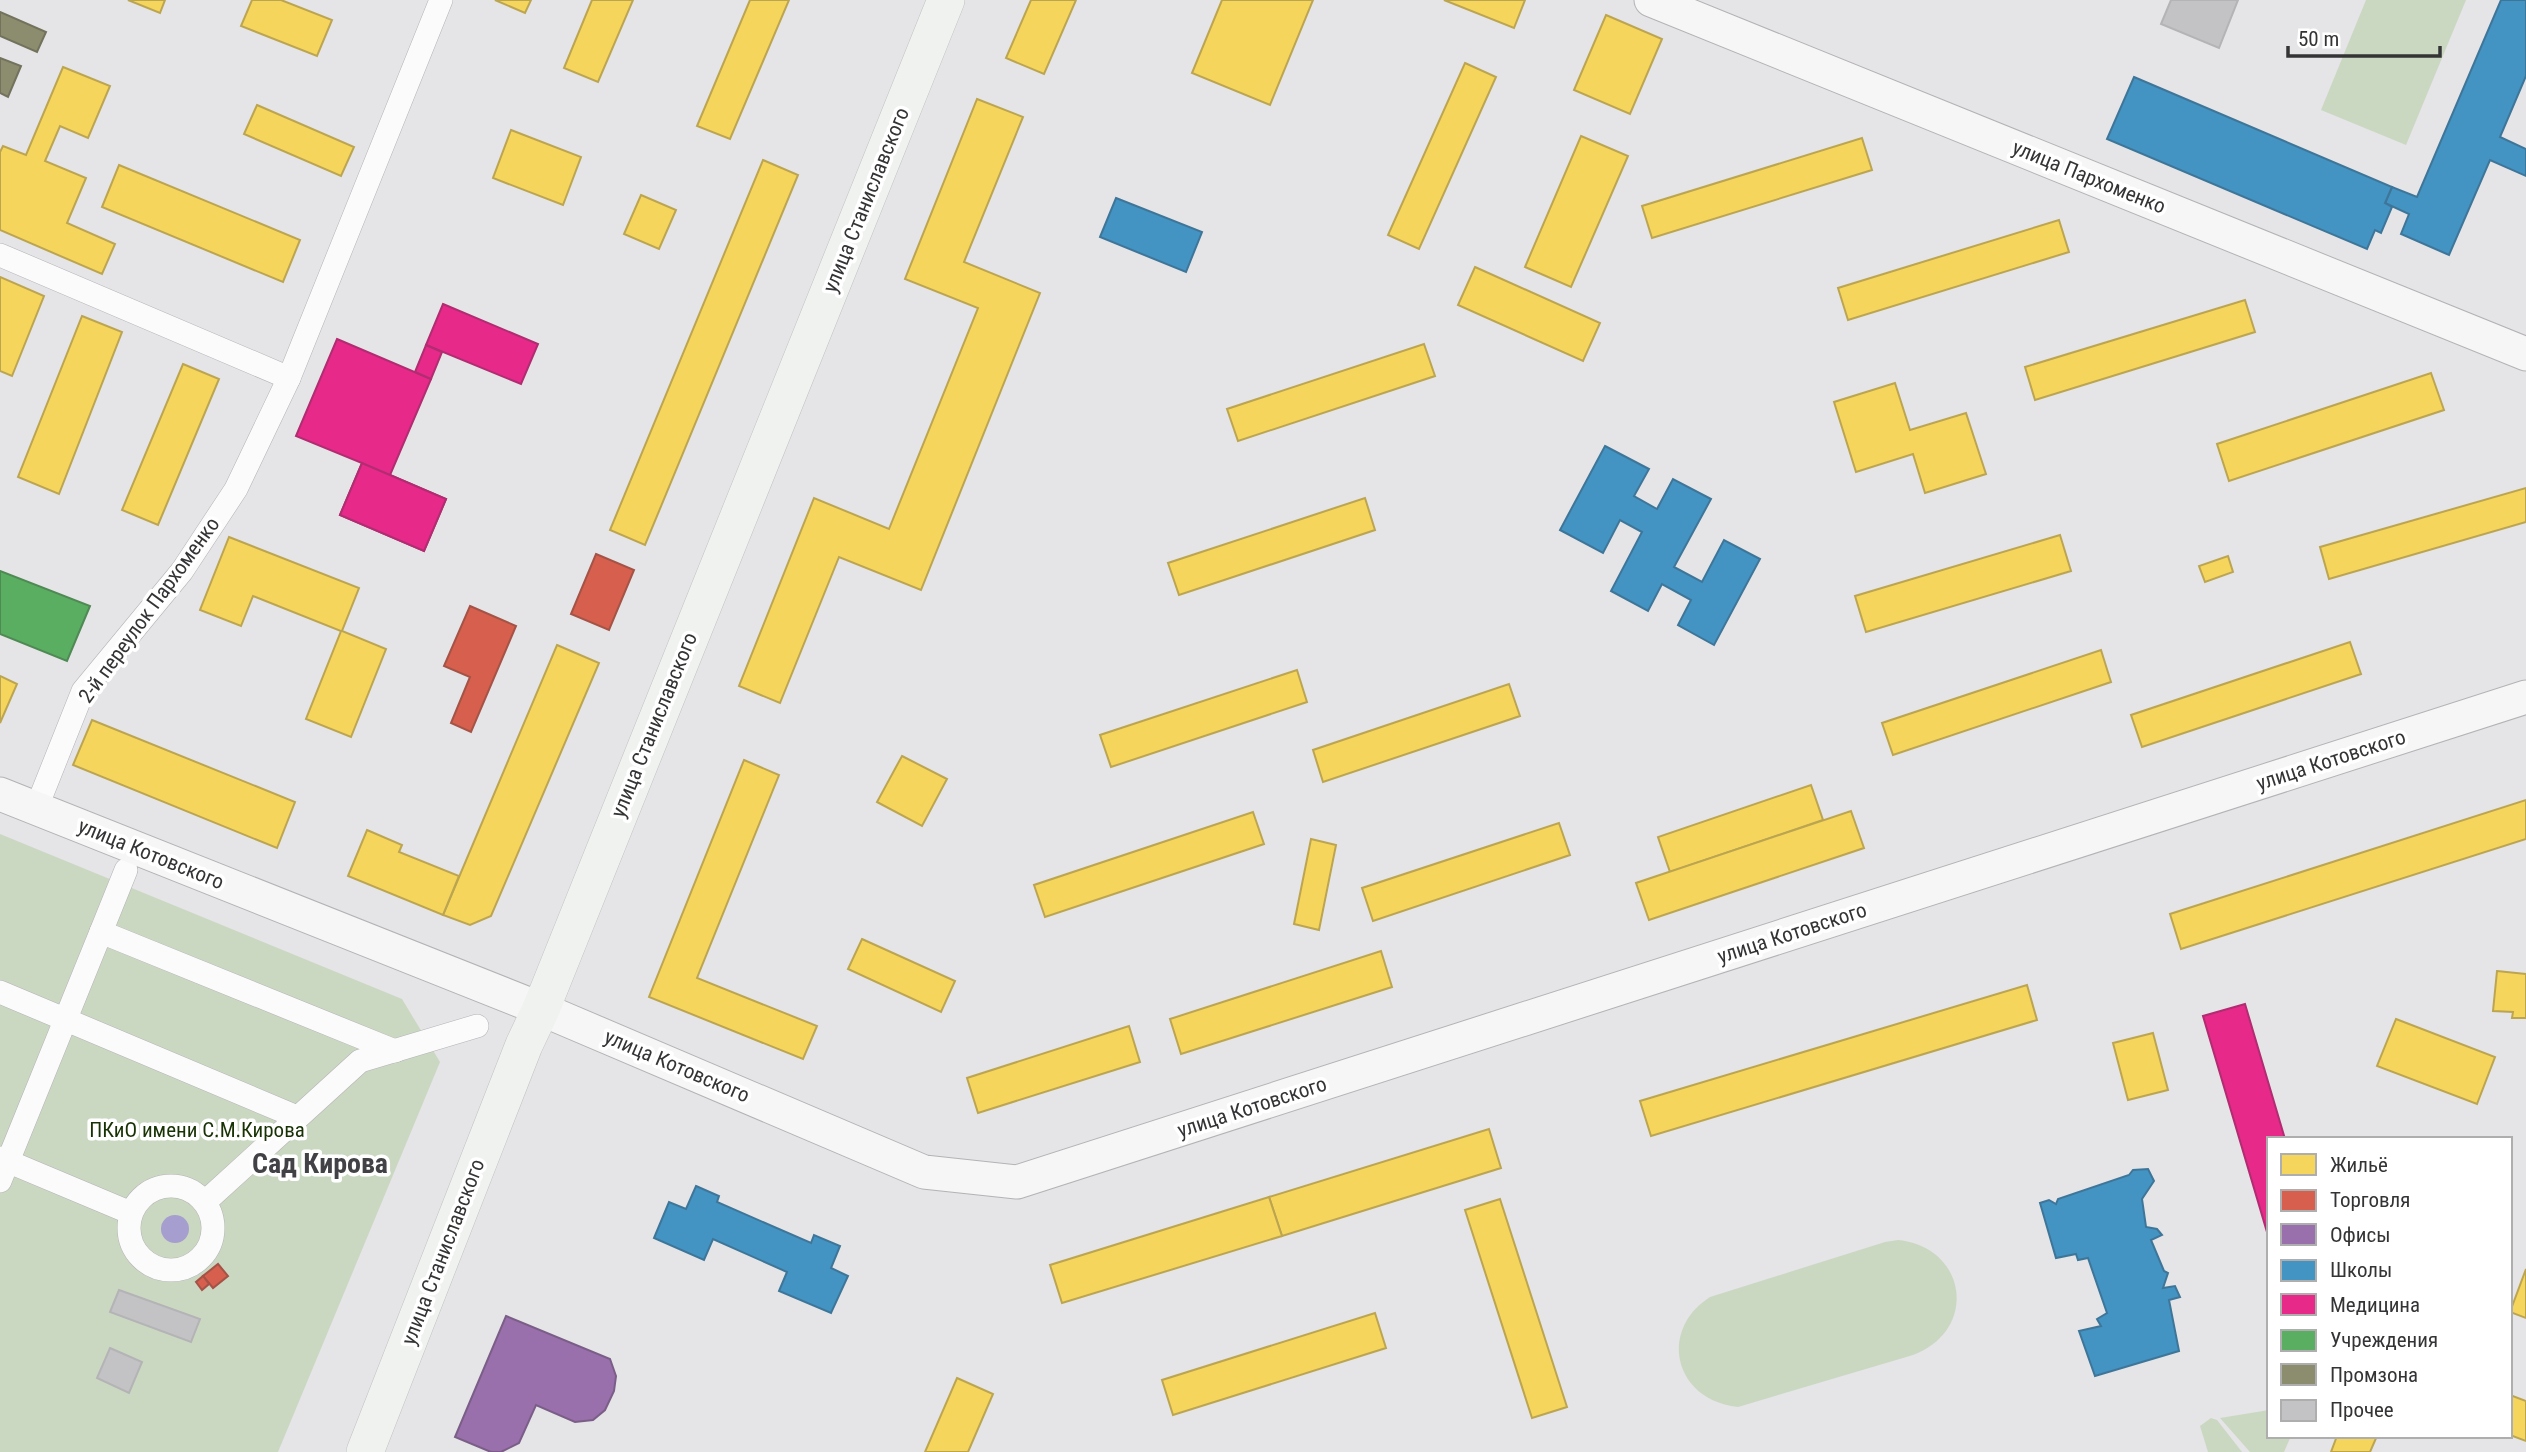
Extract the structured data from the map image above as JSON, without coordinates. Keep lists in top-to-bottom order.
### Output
{
  "streets": {
    "main road": ["улица Станиславского"],
    "street": ["улица Пархоменко", "2-й переулок Пархоменко", "улица Котовского"]
  },
  "crossings": [
    ["улица Станиславского", "улица Котовского"],
    ["2-й переулок Пархоменко", "улица Котовского"]
  ],
  "districts": ["Сад Кирова"],
  "parks": ["ПКиО имени С.М.Кирова"],
  "legend": [
    "Жильё",
    "Торговля",
    "Офисы",
    "Школы",
    "Медицина",
    "Учреждения",
    "Промзона",
    "Прочее"
  ],
  "scale_bar": "50 m"
}
